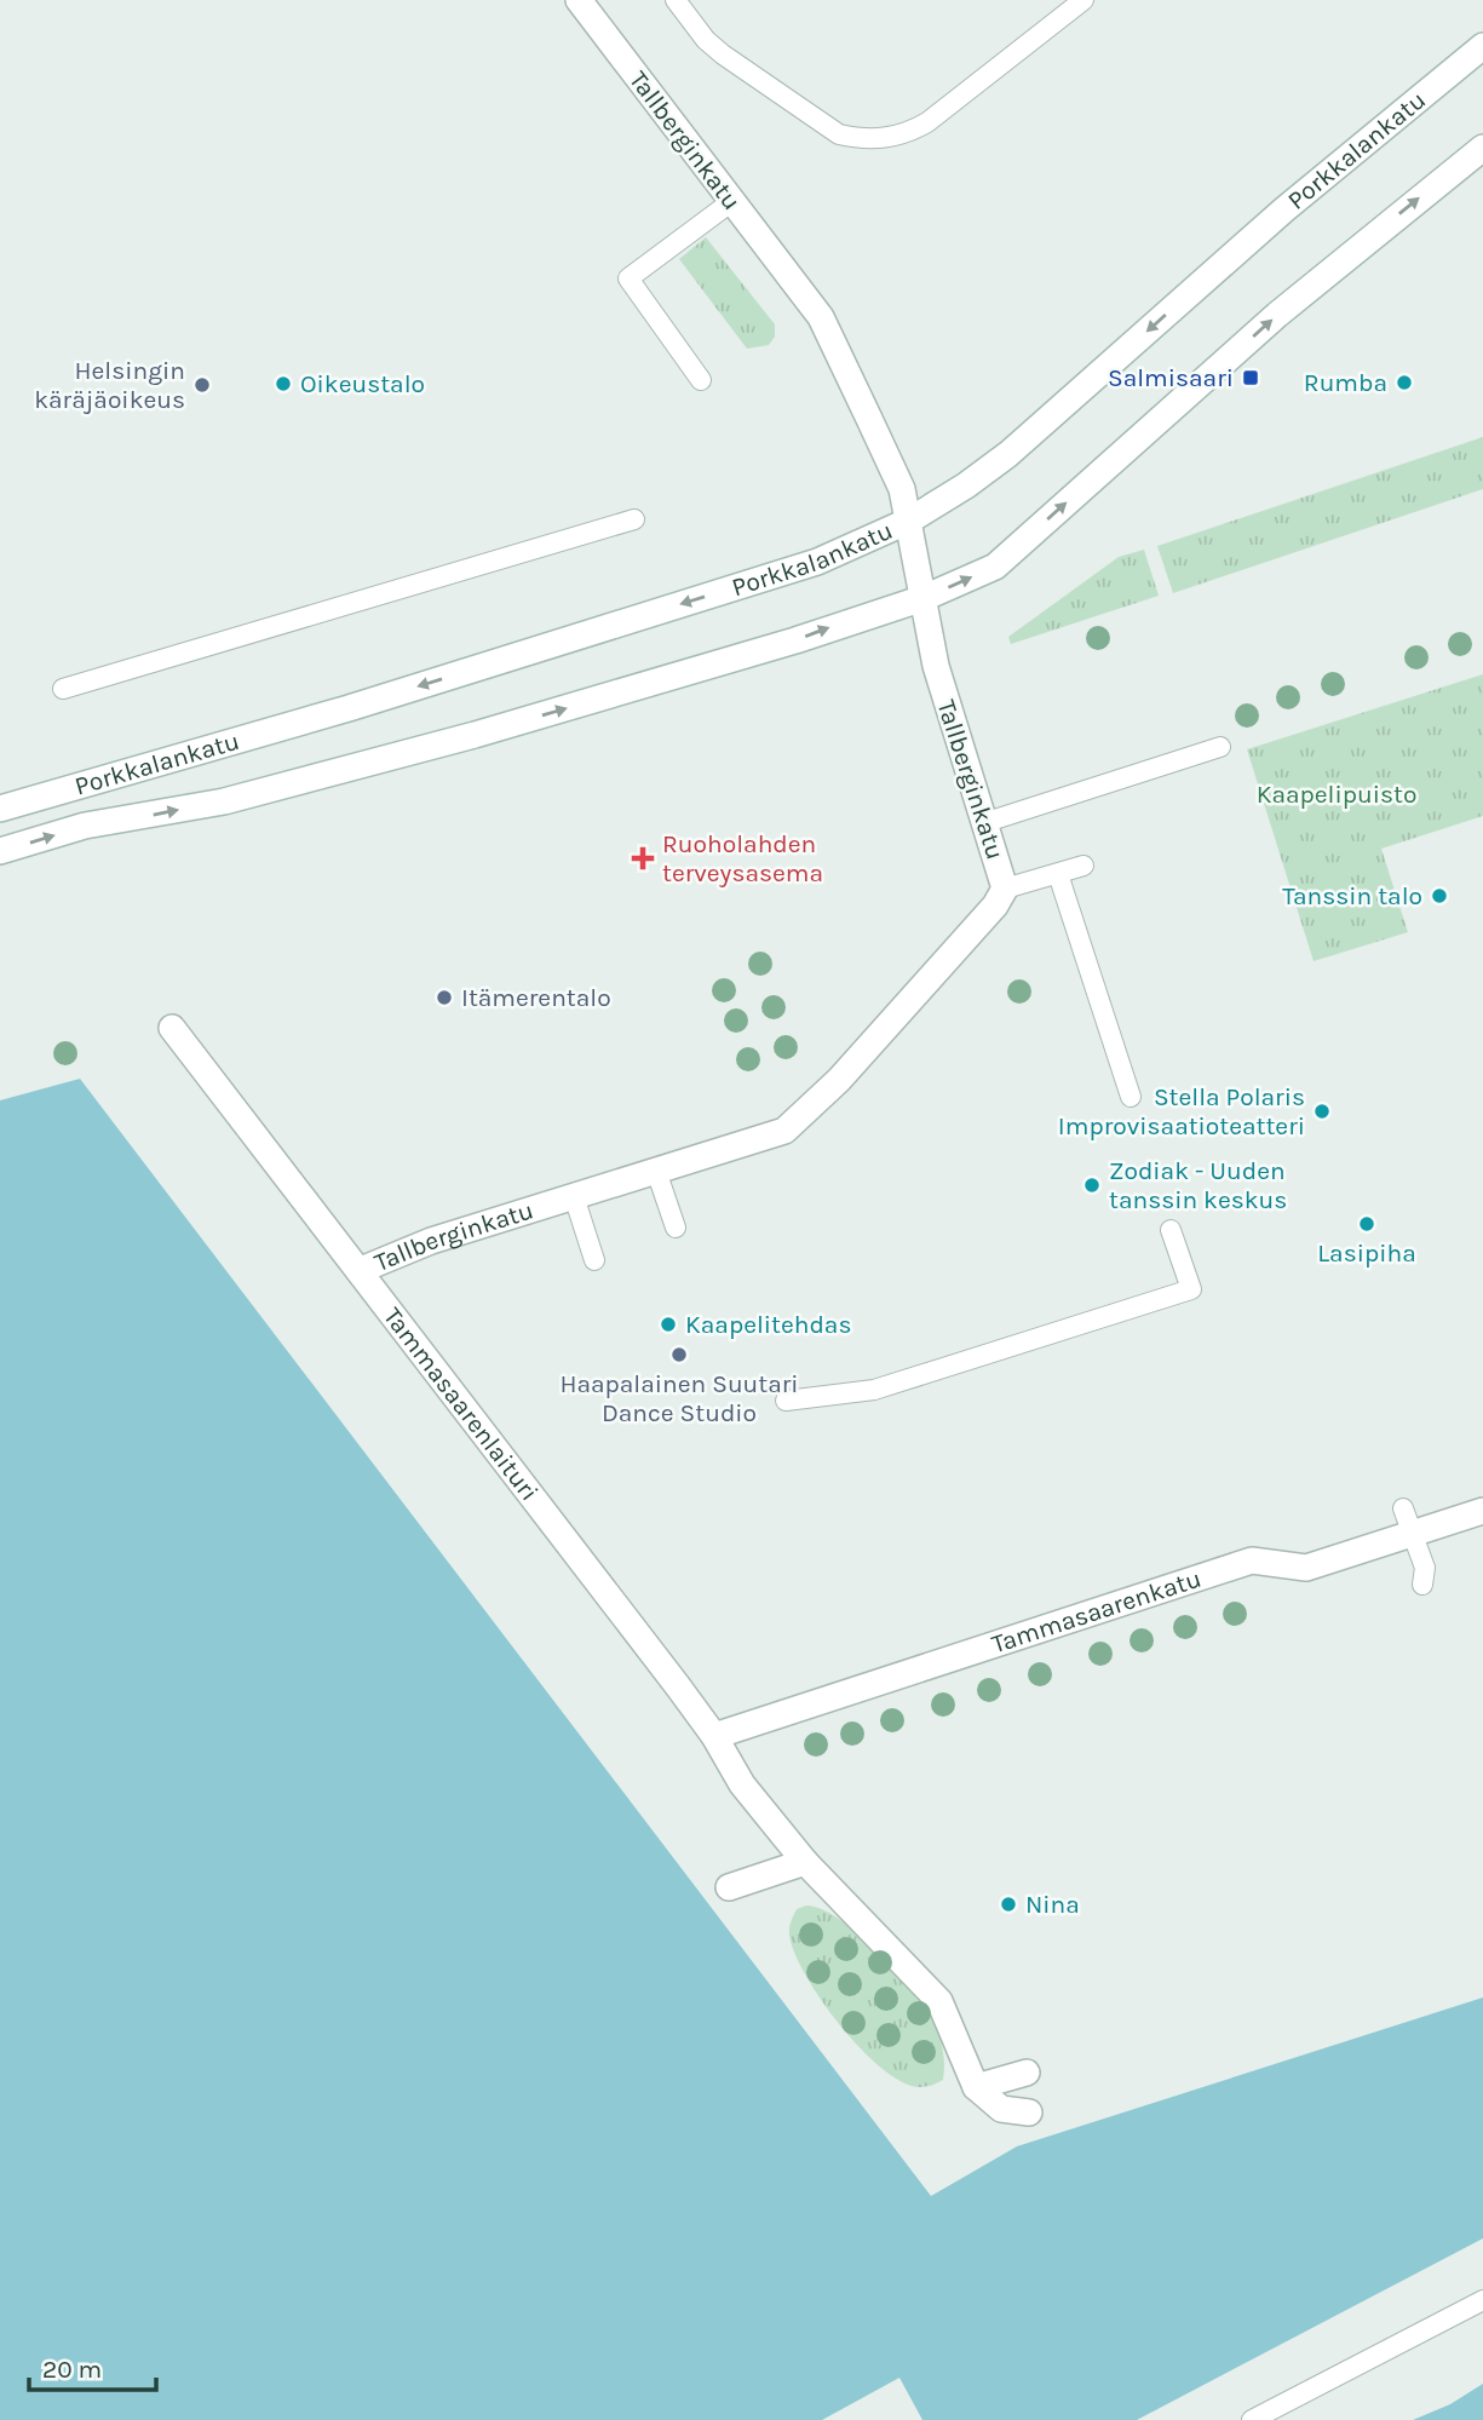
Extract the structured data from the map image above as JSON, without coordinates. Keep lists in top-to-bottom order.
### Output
{
  "streets": {
    "street": [
      "Tallberginkatu",
      "Porkkalankatu",
      "Tammasaarenlaituri",
      "Tammasaarenkatu"
    ]
  },
  "crossings": [
    ["Tallberginkatu", "Porkkalankatu"],
    ["Tallberginkatu", "Tammasaarenlaituri"],
    ["Tammasaarenlaituri", "Tammasaarenkatu"]
  ],
  "parks": ["Kaapelipuisto"],
  "places": {
    "transit": ["Salmisaari"],
    "other": [
      "Rumba",
      "Oikeustalo",
      "Helsingin käräjäoikeus",
      "Tanssin talo",
      "Itämerentalo",
      "Stella Polaris Improvisaatioteatteri",
      "Zodiak - Uuden tanssin keskus",
      "Lasipiha",
      "Kaapelitehdas",
      "Haapalainen Suutari Dance Studio",
      "Nina"
    ],
    "health": ["Ruoholahden terveysasema"]
  },
  "scale_bar": "20 m"
}
